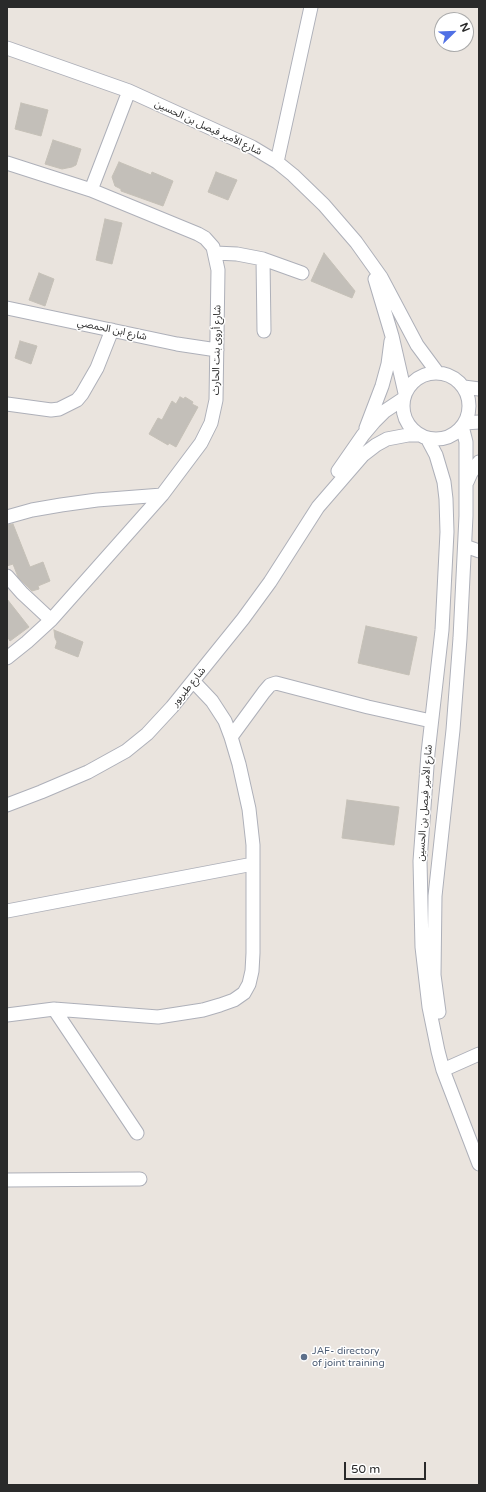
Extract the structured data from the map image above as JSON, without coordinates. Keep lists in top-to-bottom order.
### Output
{
  "streets": {
    "street": [
      "شارع الأمير فيصل بن الحسين",
      "شارع ابن الحمصي",
      "شارع أروى بنت الحارث",
      "شارع طبربور"
    ]
  },
  "crossings": [
    ["شارع الأمير فيصل بن الحسين", "شارع طبربور"],
    ["شارع ابن الحمصي", "شارع أروى بنت الحارث"]
  ],
  "places": ["JAF- directory of joint training"],
  "scale_bar": "50 m",
  "north": "top right"
}
